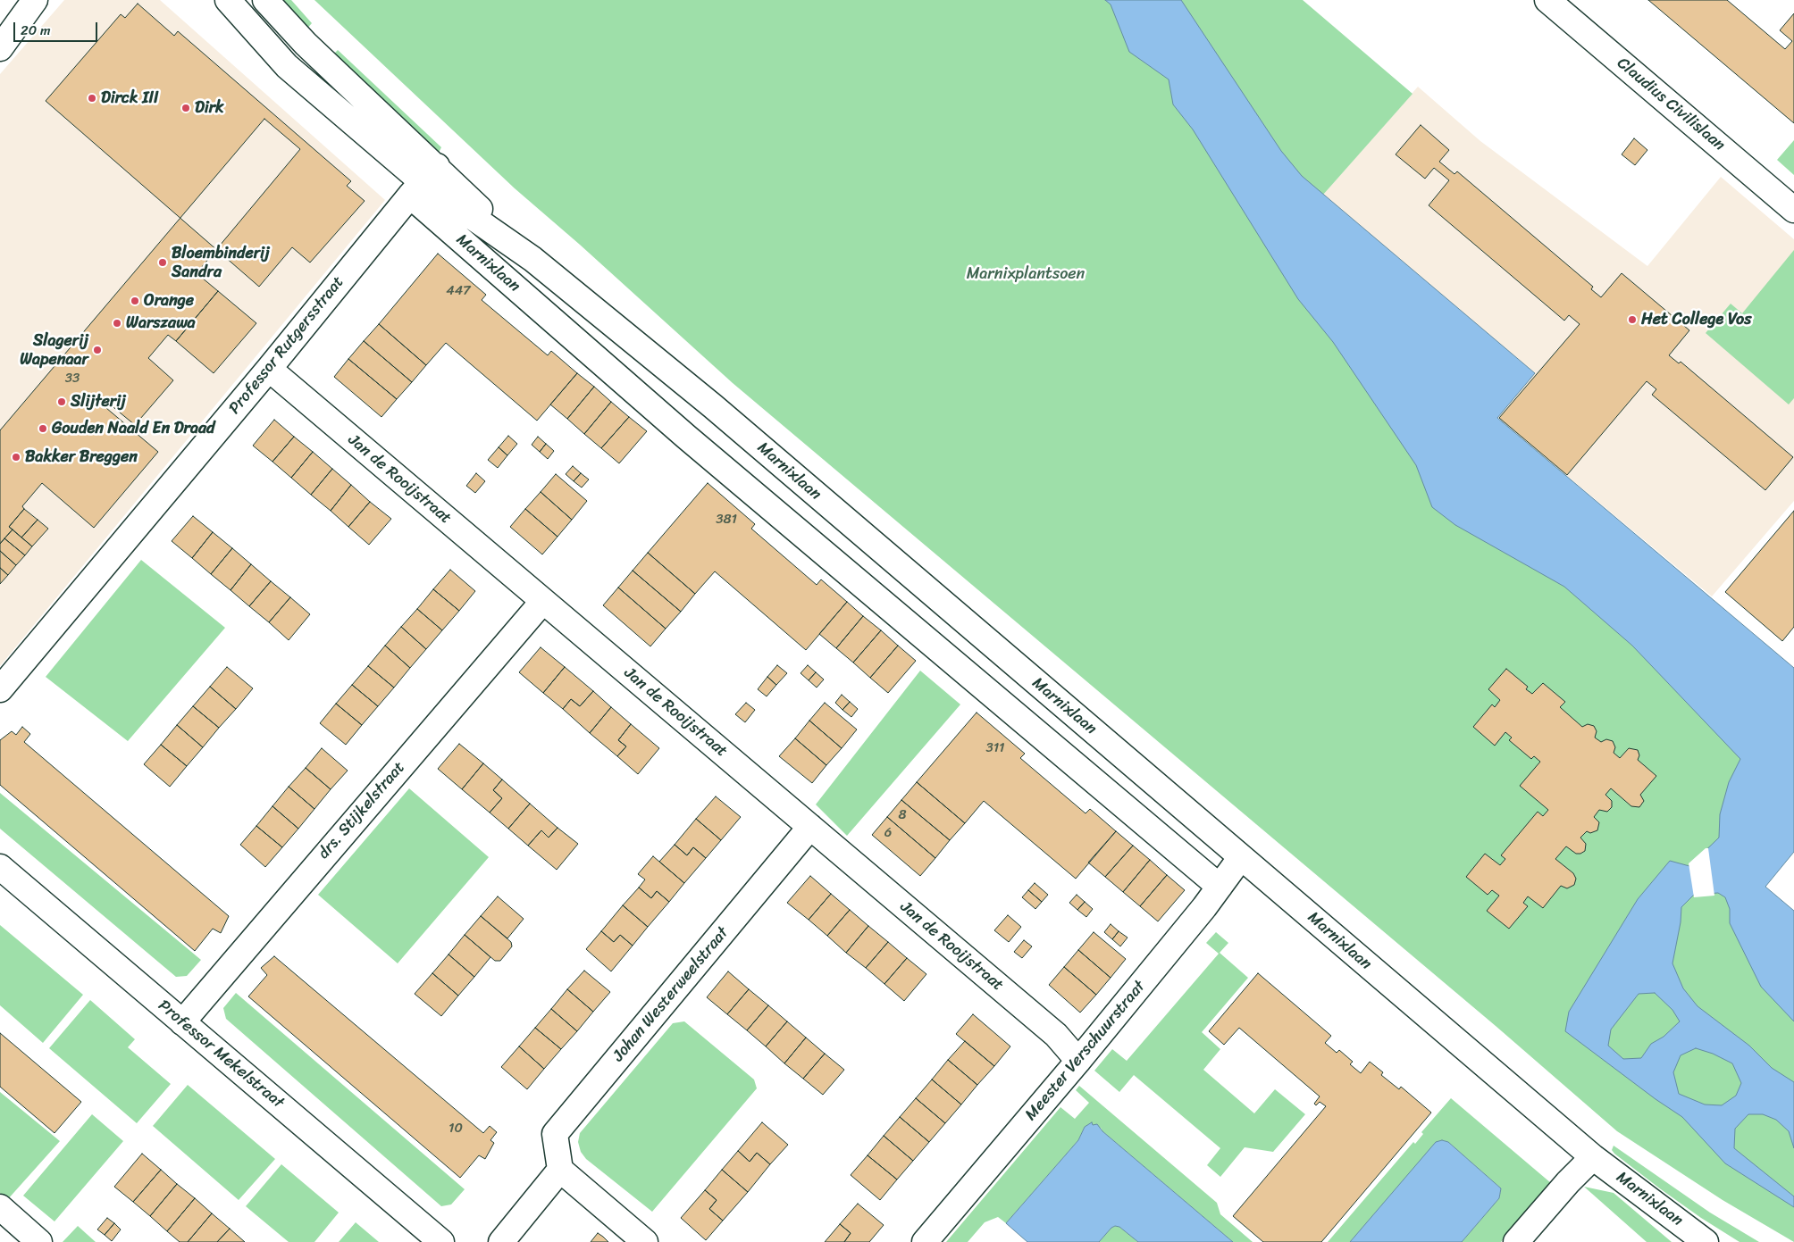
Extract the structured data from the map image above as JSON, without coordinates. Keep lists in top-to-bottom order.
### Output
{
  "streets": {
    "street": [
      "Claudius Civilislaan",
      "Marnixlaan",
      "Professor Rutgersstraat",
      "Jan de Rooijstraat",
      "drs. Stijkelstraat",
      "Johan Westerweelstraat",
      "Meester Verschuurstraat",
      "Professor Mekelstraat"
    ]
  },
  "crossings": [
    ["Marnixlaan", "Professor Rutgersstraat"],
    ["Marnixlaan", "Meester Verschuurstraat"],
    ["Professor Rutgersstraat", "Jan de Rooijstraat"],
    ["Jan de Rooijstraat", "drs. Stijkelstraat"],
    ["Jan de Rooijstraat", "Johan Westerweelstraat"],
    ["Jan de Rooijstraat", "Meester Verschuurstraat"],
    ["drs. Stijkelstraat", "Professor Mekelstraat"]
  ],
  "parks": ["Marnixplantsoen"],
  "places": [
    "Dirck III",
    "Dirk",
    "Bloembinderij Sandra",
    "Orange",
    "Het College Vos",
    "Warszawa",
    "Slagerij Wapenaar",
    "Slijterij",
    "Gouden Naald En Draad",
    "Bakker Breggen"
  ],
  "house_numbers": [
    "447",
    "33",
    "381",
    "311",
    "8",
    "6",
    "10"
  ],
  "scale_bar": "20 m"
}
